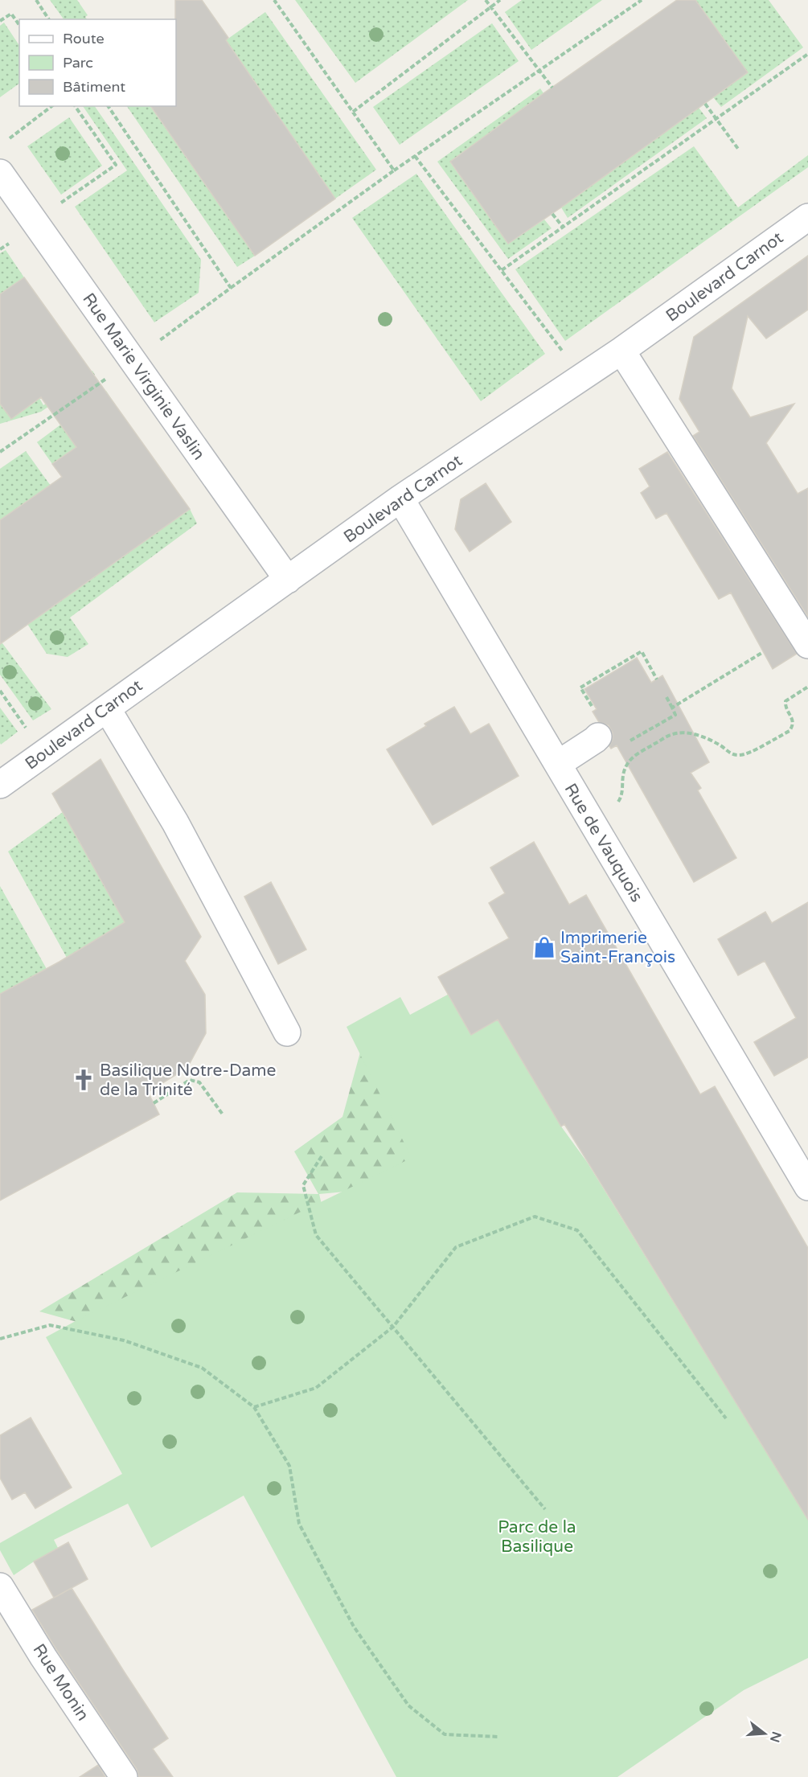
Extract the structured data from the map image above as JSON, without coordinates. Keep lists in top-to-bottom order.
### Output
{
  "streets": {
    "street": [
      "Boulevard Carnot",
      "Rue Marie Virginie Vaslin",
      "Rue de Vauquois",
      "Rue Monin"
    ]
  },
  "crossings": [
    ["Boulevard Carnot", "Rue Marie Virginie Vaslin"],
    ["Boulevard Carnot", "Rue de Vauquois"]
  ],
  "parks": ["Parc de la Basilique"],
  "places": {
    "shop": ["Imprimerie Saint-François"],
    "church": ["Basilique Notre-Dame de la Trinité"]
  },
  "legend": ["Route", "Parc", "Bâtiment"],
  "north": "right"
}
